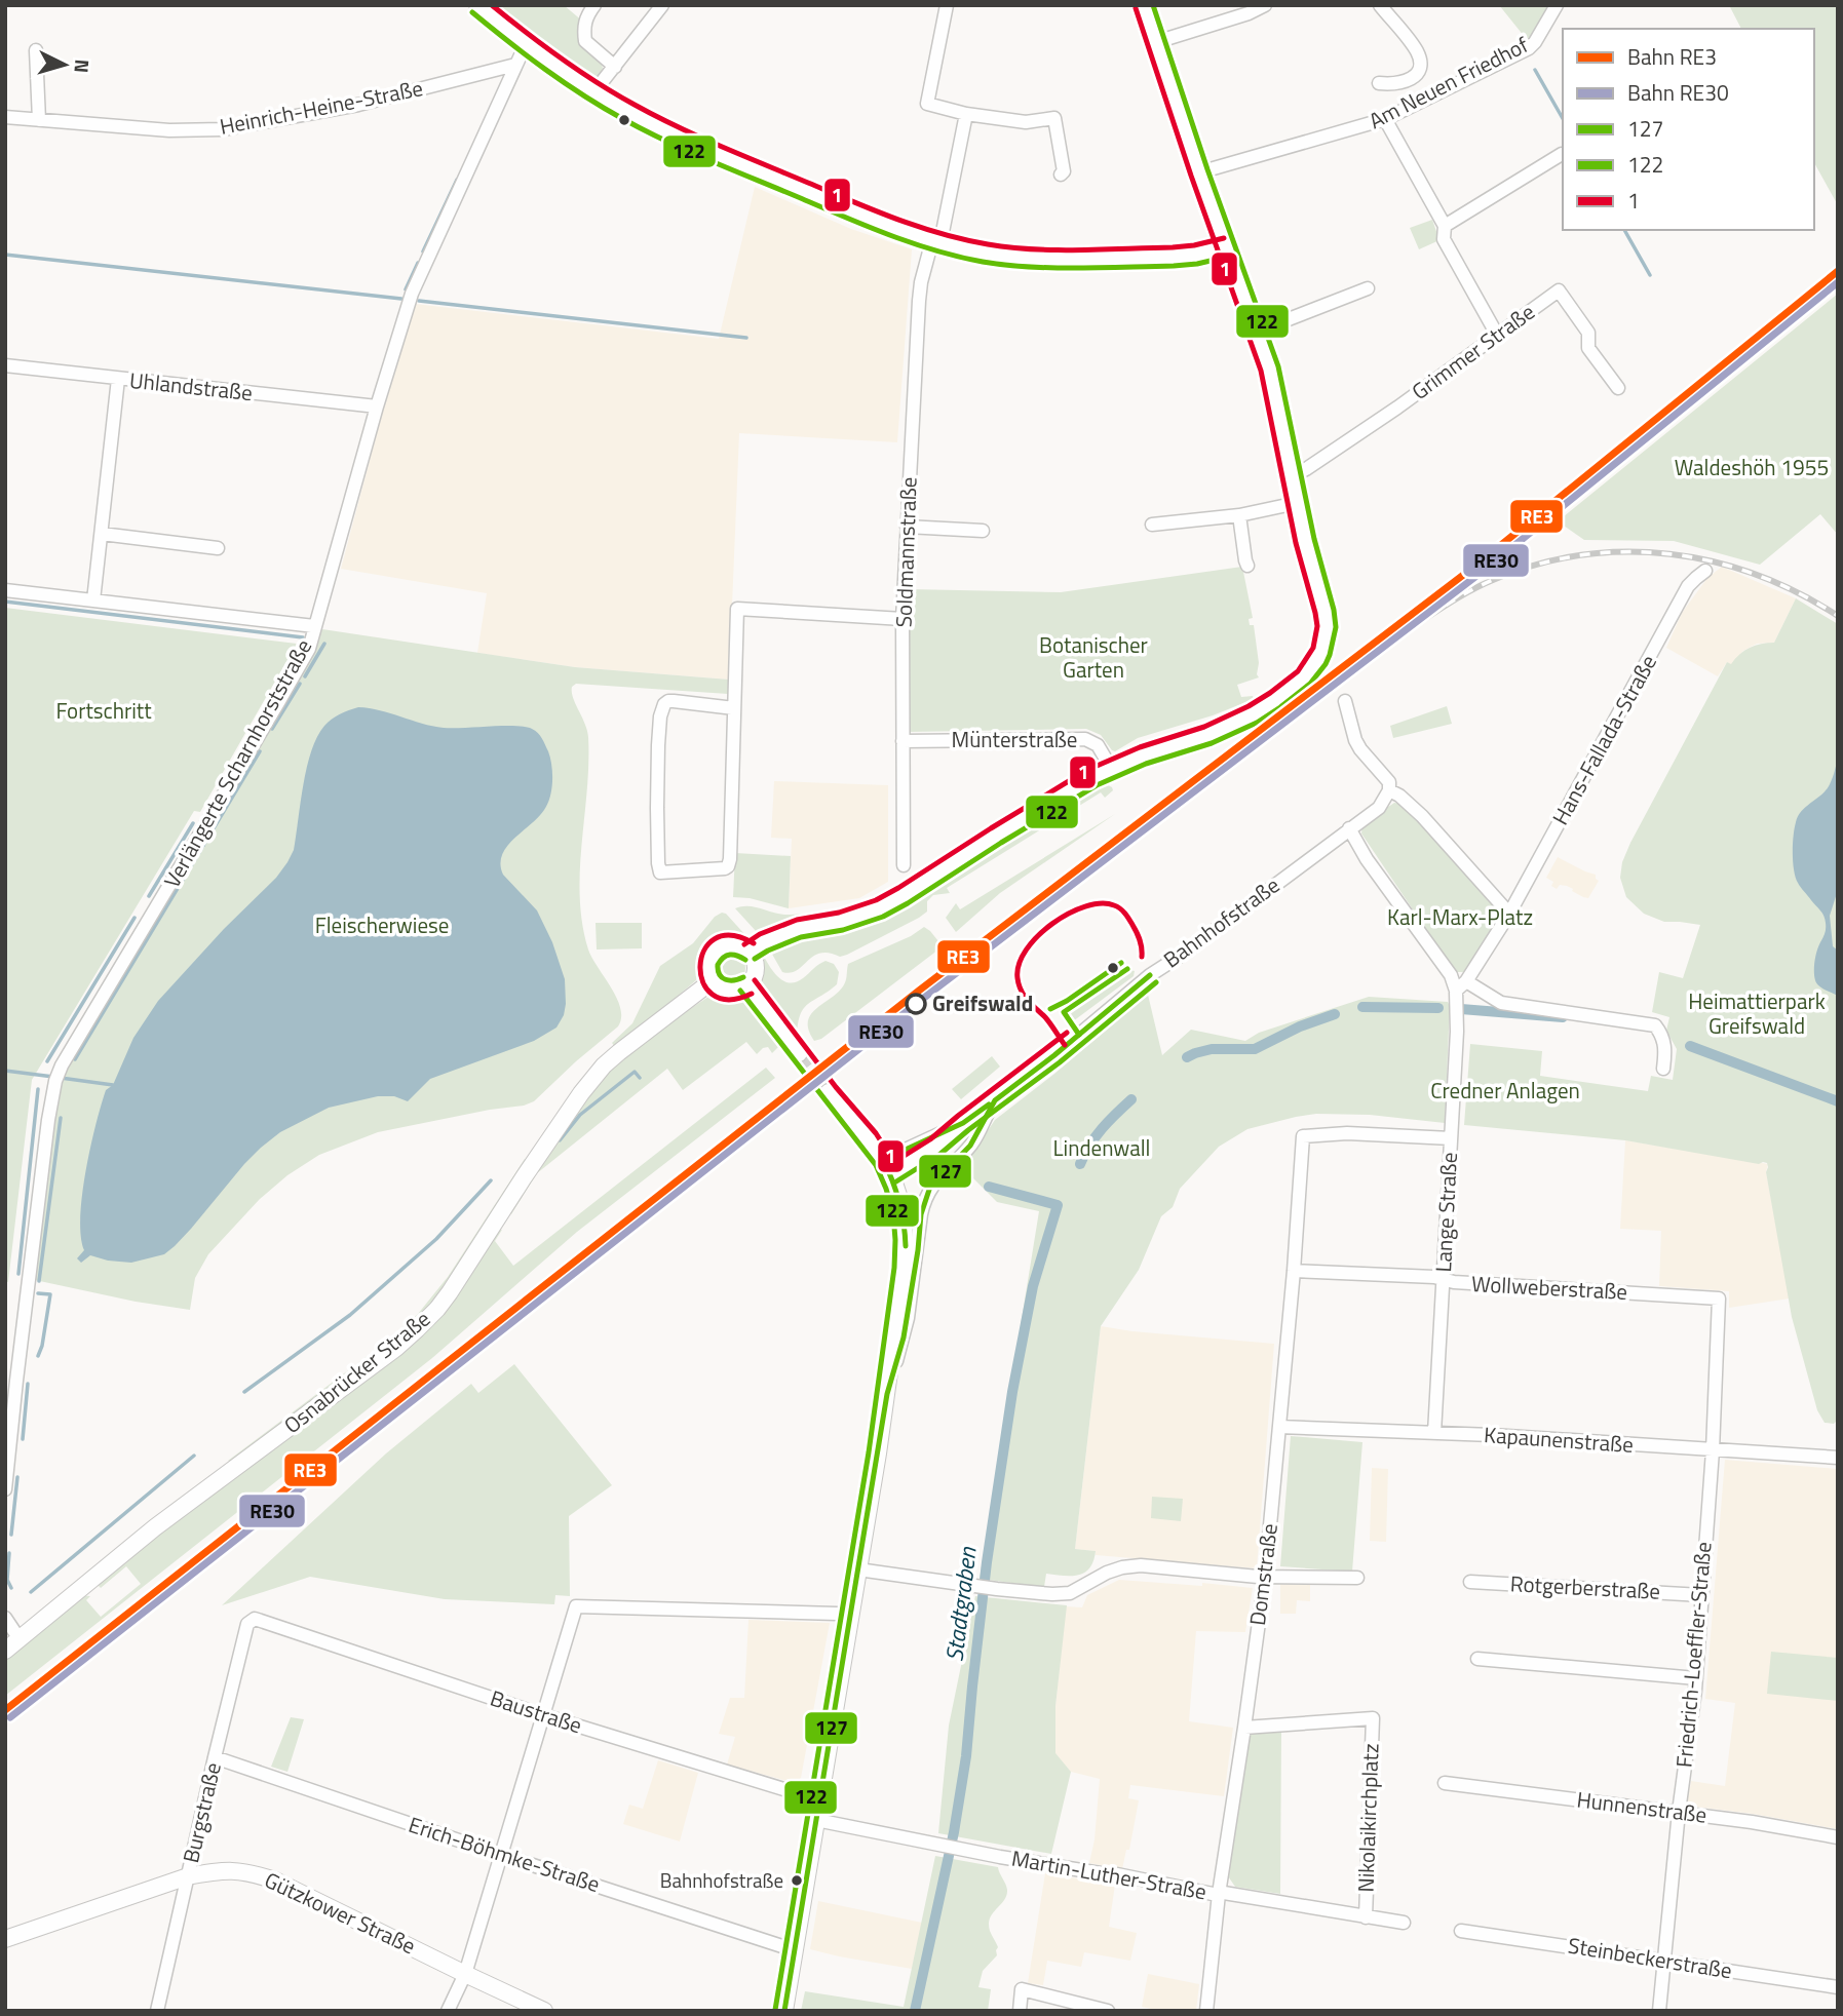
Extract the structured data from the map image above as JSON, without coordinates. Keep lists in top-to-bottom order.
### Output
{
  "streets": {
    "main road": ["Bahnhofstraße", "Osnabrücker Straße", "Gützkower Straße"],
    "street": [
      "Am Neuen Friedhof",
      "Heinrich-Heine-Straße",
      "Grimmer Straße",
      "Uhlandstraße",
      "Soldmannstraße",
      "Münterstraße",
      "Hans-Fallada-Straße",
      "Verlängerte Scharnhorststraße",
      "Lange Straße",
      "Wollweberstraße",
      "Kapaunenstraße",
      "Domstraße",
      "Rotgerberstraße",
      "Friedrich-Loeffler-Straße",
      "Baustraße",
      "Hunnenstraße",
      "Burgstraße",
      "Nikolaikirchplatz",
      "Erich-Böhmke-Straße",
      "Martin-Luther-Straße",
      "Steinbeckerstraße"
    ]
  },
  "crossings": [
    ["Heinrich-Heine-Straße", "Verlängerte Scharnhorststraße"],
    ["Uhlandstraße", "Verlängerte Scharnhorststraße"],
    ["Soldmannstraße", "Münterstraße"],
    ["Bahnhofstraße", "Baustraße"],
    ["Bahnhofstraße", "Erich-Böhmke-Straße"],
    ["Bahnhofstraße", "Martin-Luther-Straße"],
    ["Lange Straße", "Wollweberstraße"],
    ["Lange Straße", "Kapaunenstraße"],
    ["Lange Straße", "Domstraße"],
    ["Wollweberstraße", "Domstraße"],
    ["Wollweberstraße", "Friedrich-Loeffler-Straße"],
    ["Kapaunenstraße", "Domstraße"],
    ["Kapaunenstraße", "Friedrich-Loeffler-Straße"],
    ["Domstraße", "Nikolaikirchplatz"],
    ["Domstraße", "Martin-Luther-Straße"],
    ["Rotgerberstraße", "Friedrich-Loeffler-Straße"],
    ["Friedrich-Loeffler-Straße", "Hunnenstraße"],
    ["Friedrich-Loeffler-Straße", "Steinbeckerstraße"],
    ["Baustraße", "Burgstraße"],
    ["Burgstraße", "Erich-Böhmke-Straße"],
    ["Burgstraße", "Gützkower Straße"],
    ["Nikolaikirchplatz", "Martin-Luther-Straße"]
  ],
  "water": ["Stadtgraben"],
  "parks": [
    "Waldeshöh 1955",
    "Botanischer Garten",
    "Fortschritt",
    "Karl-Marx-Platz",
    "Fleischerwiese",
    "Heimattierpark Greifswald",
    "Credner Anlagen",
    "Lindenwall"
  ],
  "places": ["Greifswald", "Bahnhofstraße"],
  "lines": [
    "transit line 122",
    "transit line 1",
    "rail line RE3",
    "rail line RE30",
    "transit line 127"
  ],
  "legend": [
    "Bahn RE3",
    "Bahn RE30",
    "127",
    "122",
    "1"
  ],
  "north": "right"
}
